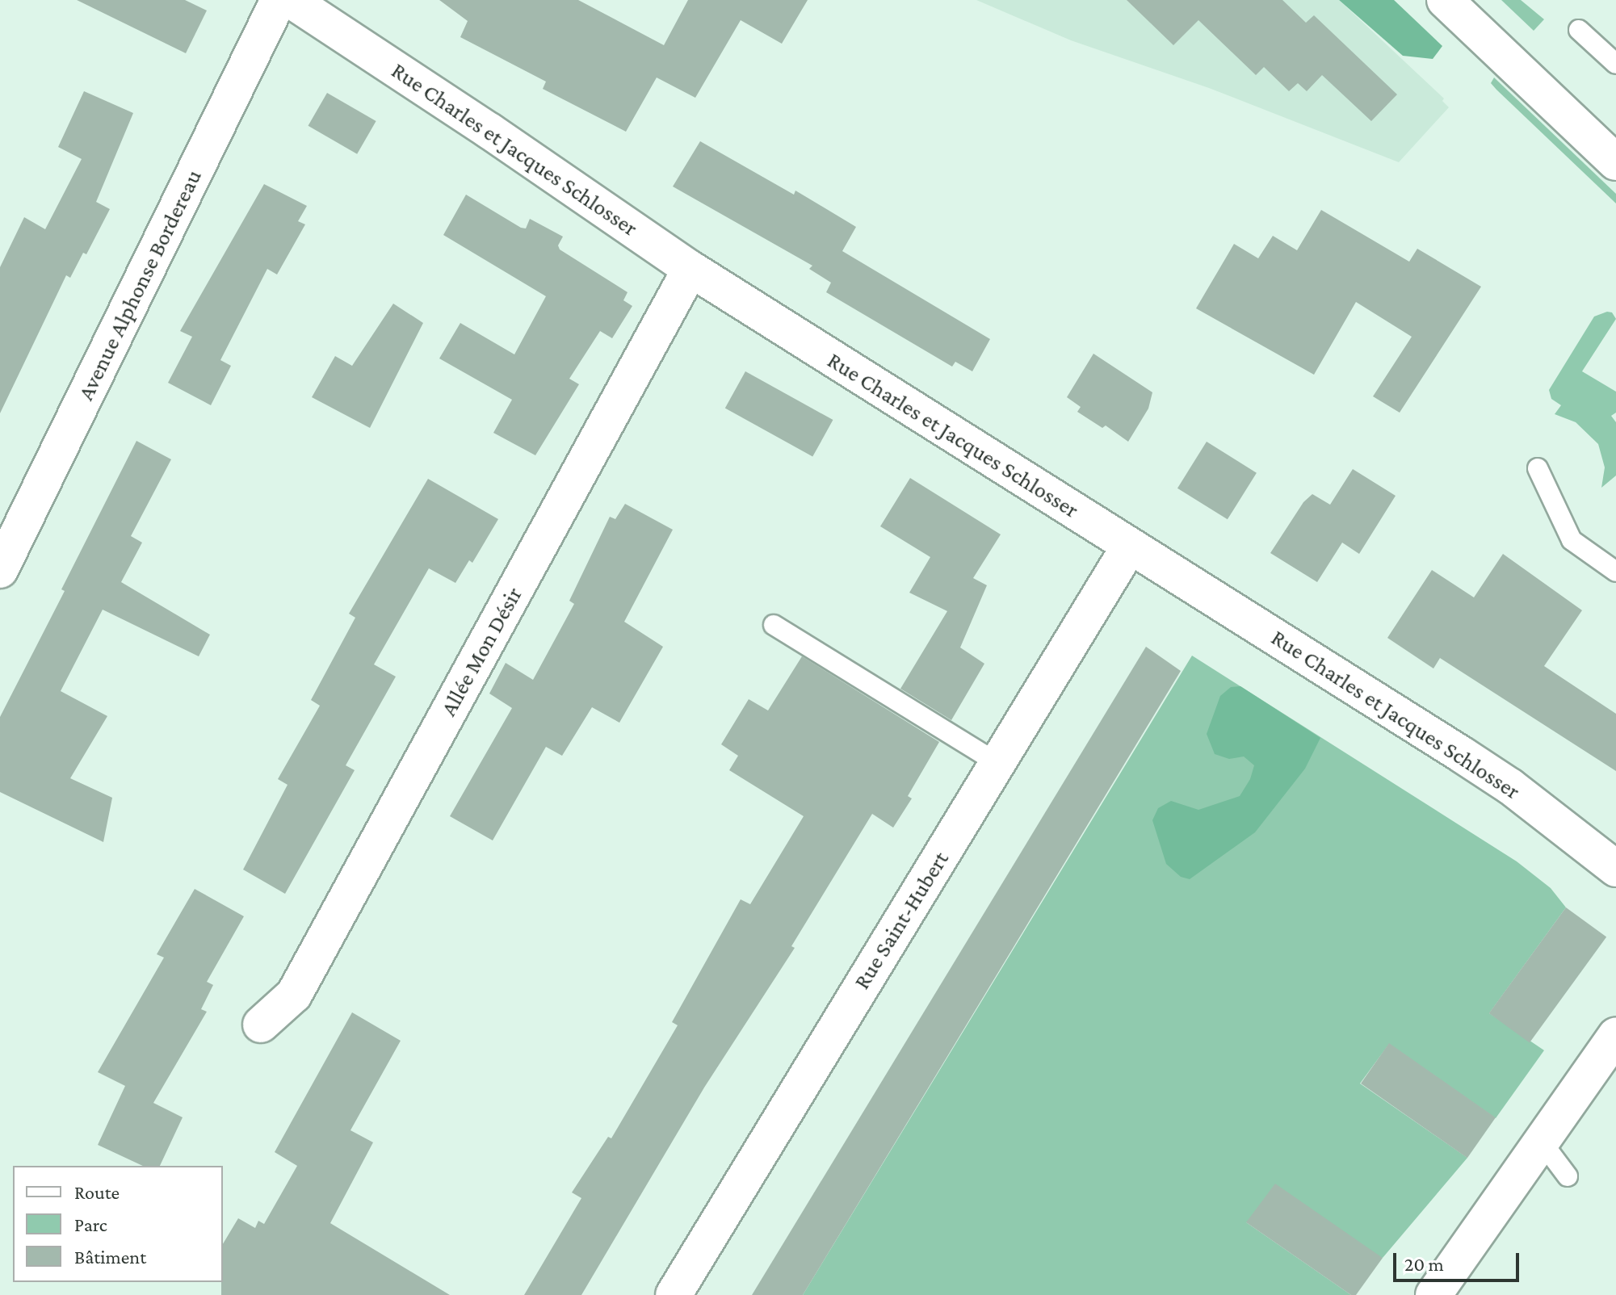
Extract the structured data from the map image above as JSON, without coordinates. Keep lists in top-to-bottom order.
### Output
{
  "streets": {
    "street": [
      "Rue Charles et Jacques Schlosser",
      "Avenue Alphonse Bordereau",
      "Allée Mon Désir",
      "Rue Saint-Hubert"
    ]
  },
  "crossings": [
    ["Rue Charles et Jacques Schlosser", "Allée Mon Désir"],
    ["Rue Charles et Jacques Schlosser", "Rue Saint-Hubert"]
  ],
  "legend": ["Route", "Parc", "Bâtiment"],
  "scale_bar": "20 m"
}
